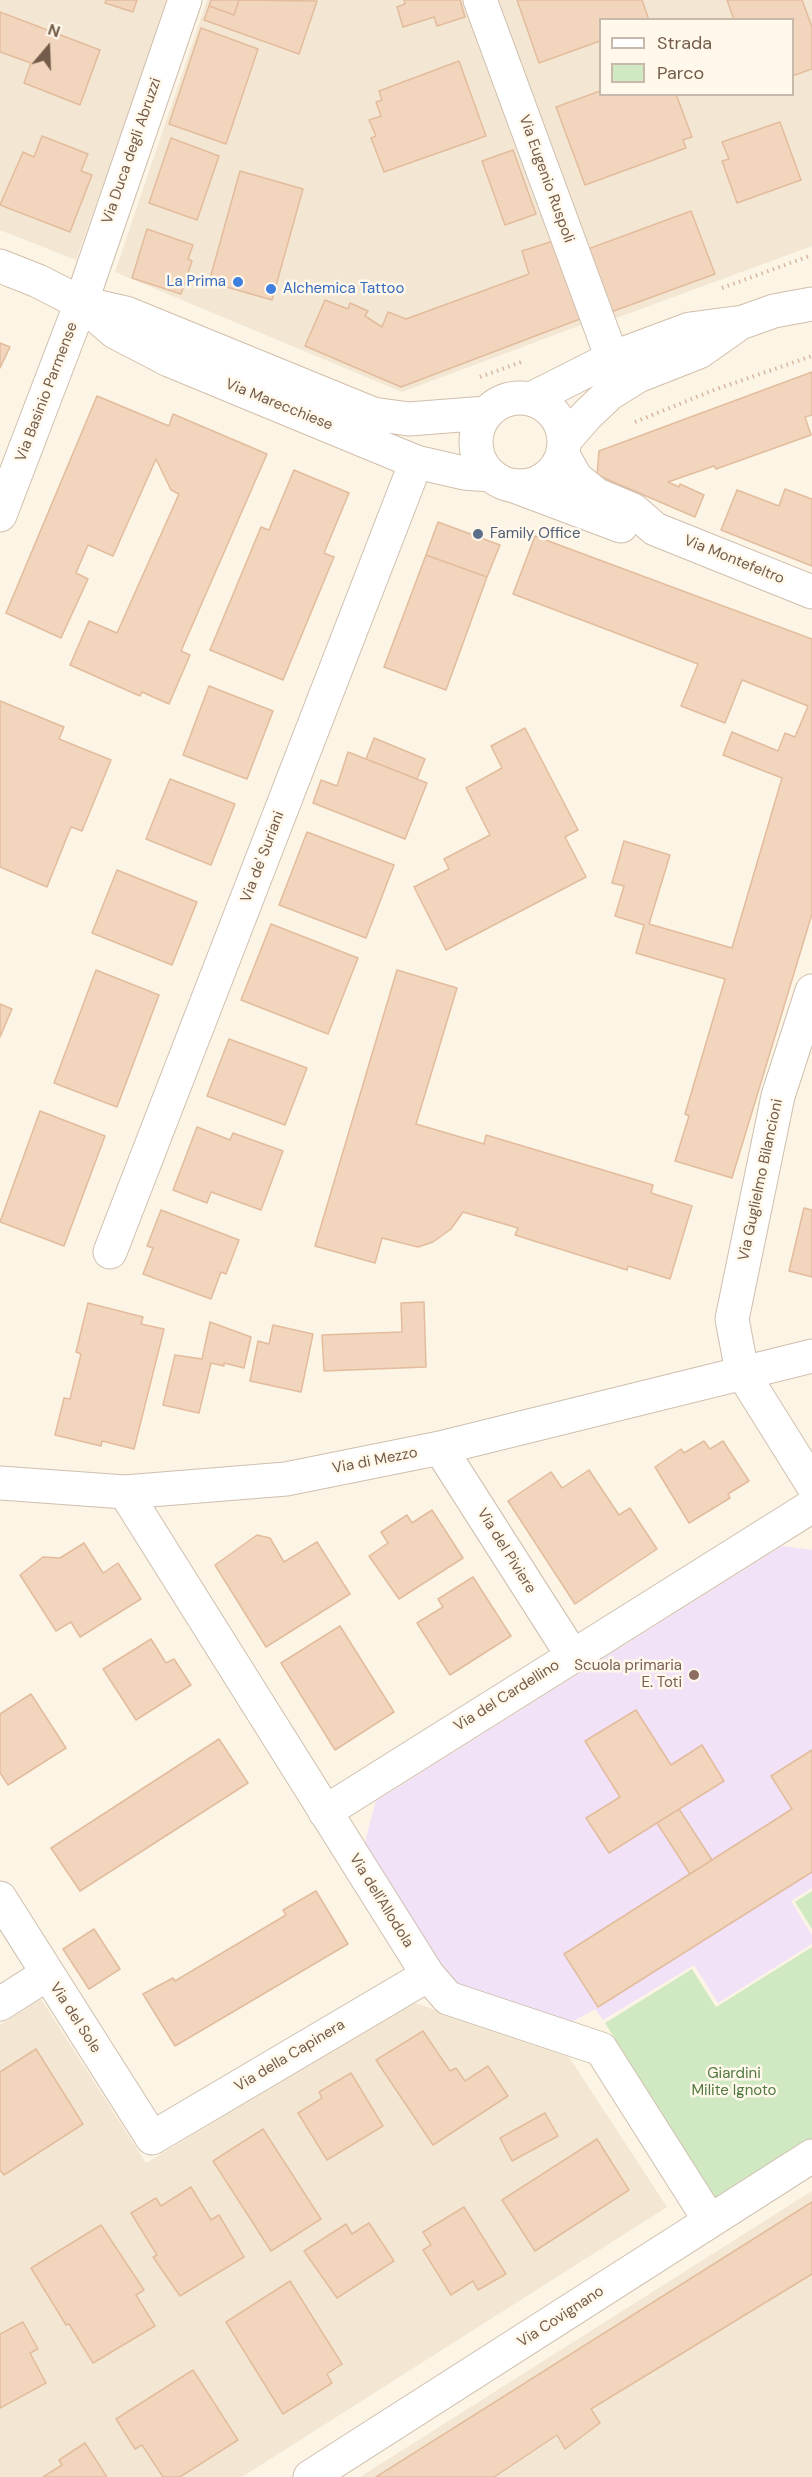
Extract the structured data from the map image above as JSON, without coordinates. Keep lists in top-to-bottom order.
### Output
{
  "streets": {
    "street": [
      "Via Duca degli Abruzzi",
      "Via Eugenio Ruspoli",
      "Via Basinio Parmense",
      "Via Marecchiese",
      "Via Montefeltro",
      "Via de' Suriani",
      "Via Guglielmo Bilancioni",
      "Via di Mezzo",
      "Via del Piviere",
      "Via del Cardellino",
      "Via dell'Allodola",
      "Via del Sole",
      "Via della Capinera",
      "Via Covignano"
    ]
  },
  "crossings": [
    ["Via Duca degli Abruzzi", "Via Basinio Parmense"],
    ["Via Duca degli Abruzzi", "Via Marecchiese"],
    ["Via Basinio Parmense", "Via Marecchiese"],
    ["Via Marecchiese", "Via Montefeltro"],
    ["Via Marecchiese", "Via de' Suriani"],
    ["Via Guglielmo Bilancioni", "Via di Mezzo"],
    ["Via di Mezzo", "Via del Piviere"],
    ["Via di Mezzo", "Via dell'Allodola"],
    ["Via del Piviere", "Via del Cardellino"],
    ["Via del Cardellino", "Via dell'Allodola"],
    ["Via dell'Allodola", "Via della Capinera"],
    ["Via dell'Allodola", "Via Covignano"],
    ["Via del Sole", "Via della Capinera"]
  ],
  "parks": ["Giardini Milite Ignoto"],
  "places": [
    "La Prima",
    "Alchemica Tattoo",
    "Family Office",
    "Scuola primaria E. Toti"
  ],
  "legend": ["Strada", "Parco"],
  "north": "top"
}
